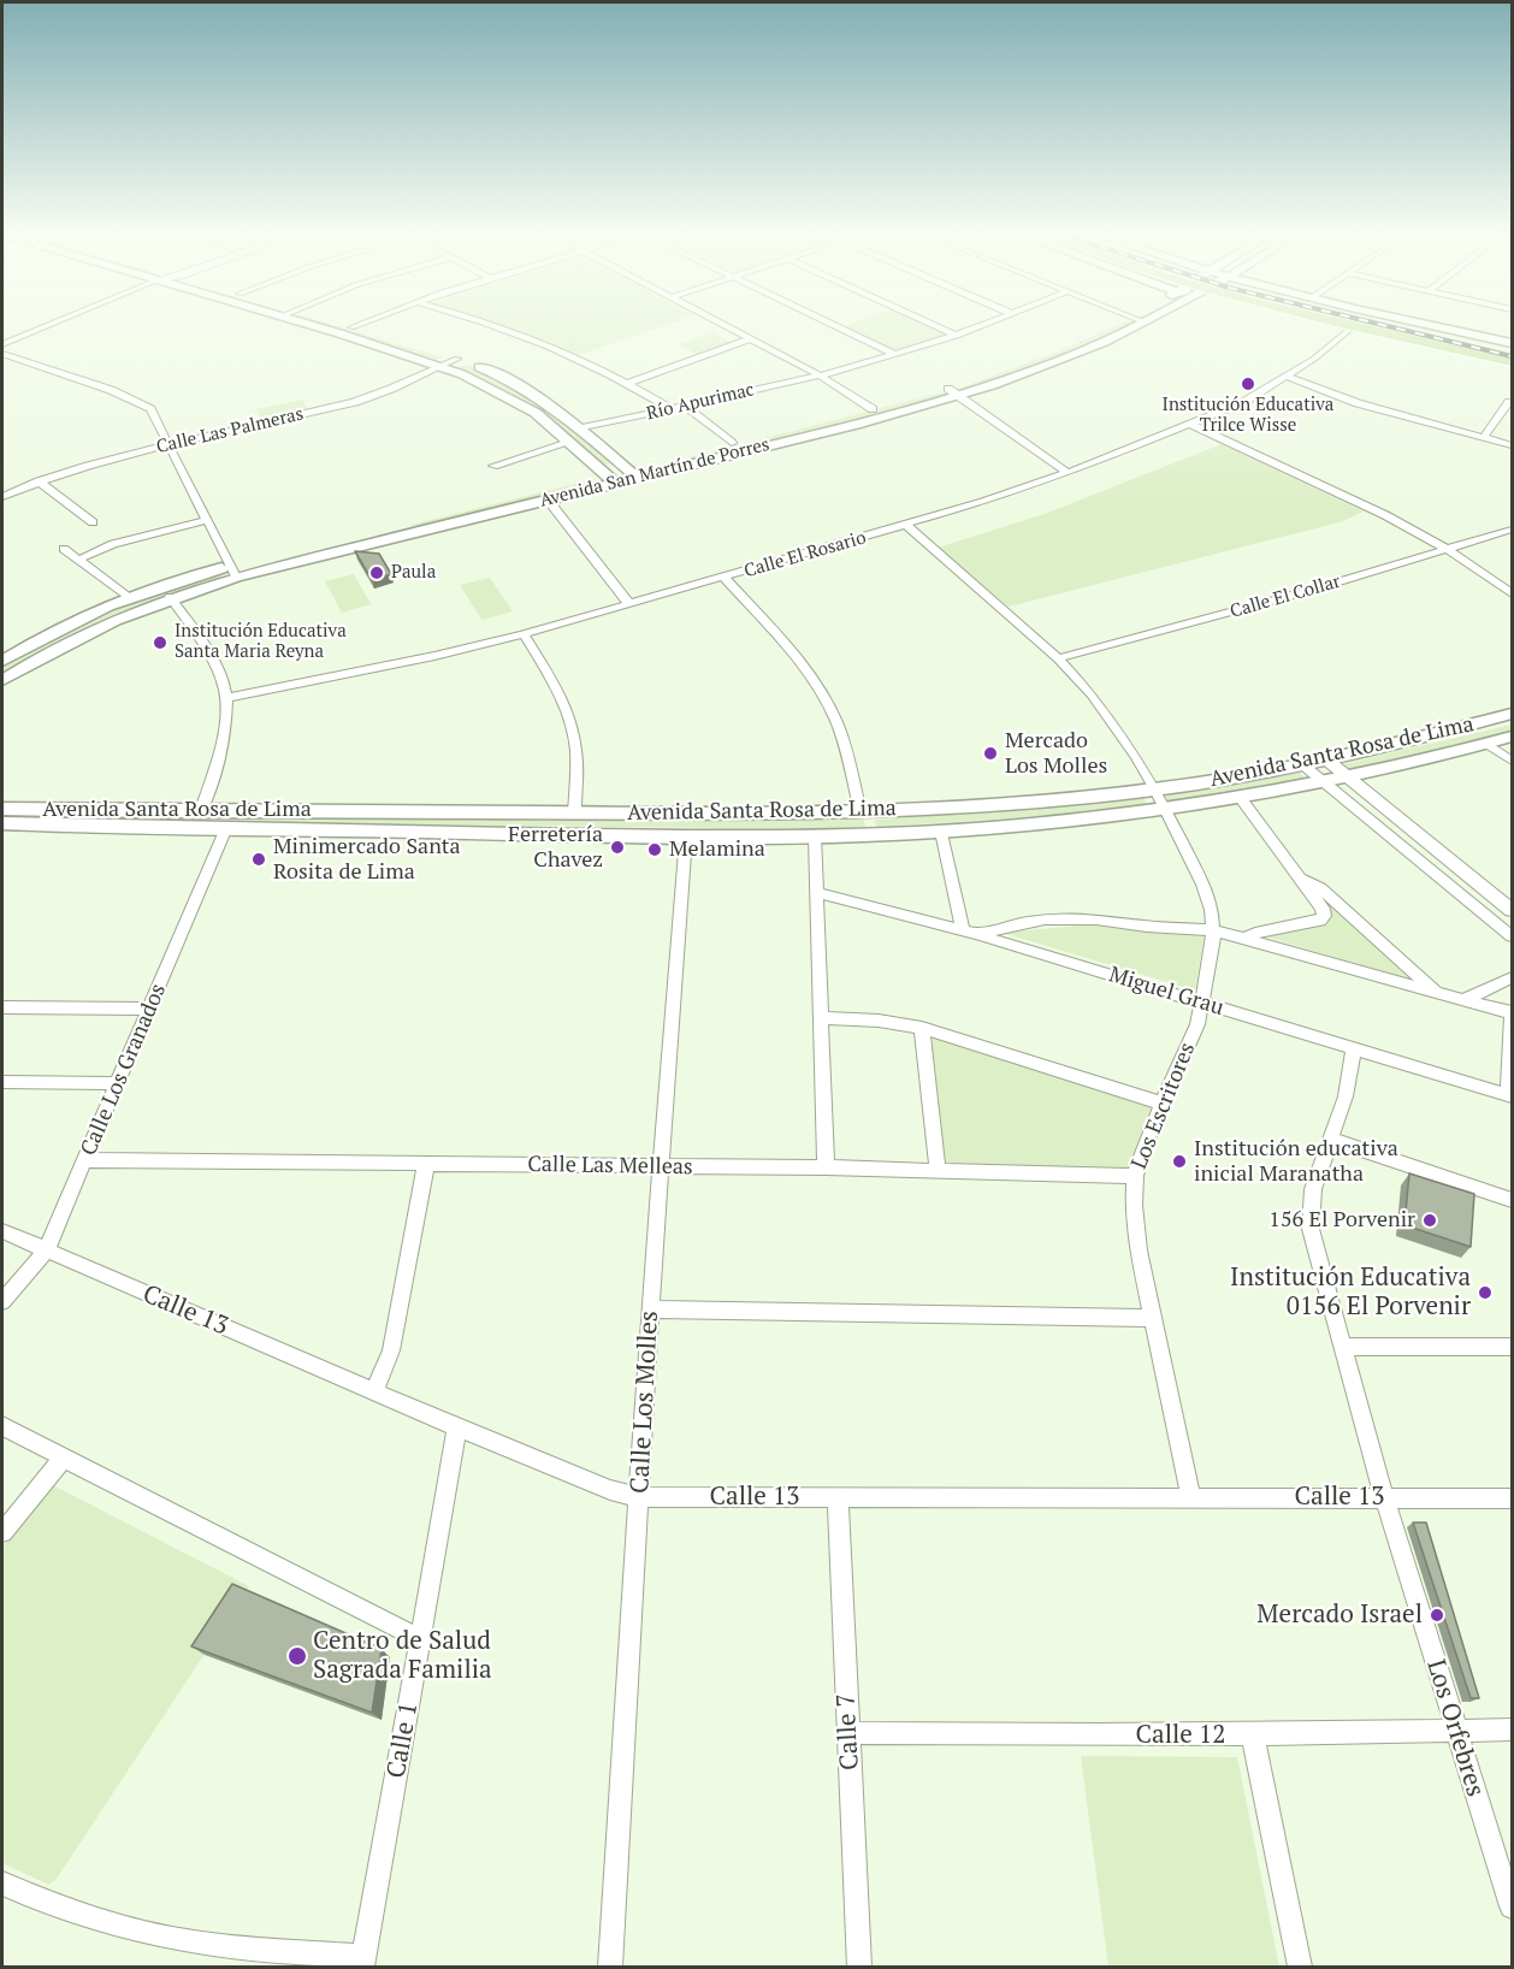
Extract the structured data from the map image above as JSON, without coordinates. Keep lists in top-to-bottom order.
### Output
{
  "streets": {
    "main road": ["Avenida San Martín de Porres", "Avenida Santa Rosa de Lima"],
    "street": [
      "Río Apurimac",
      "Calle Las Palmeras",
      "Calle El Rosario",
      "Calle El Collar",
      "Miguel Grau",
      "Calle Los Granados",
      "Los Escritores",
      "Calle Las Melleas",
      "Calle 13",
      "Calle Los Molles",
      "Los Orfebres",
      "Calle 7",
      "Calle 12",
      "Calle 1"
    ]
  },
  "crossings": [
    ["Calle El Rosario", "Los Escritores"],
    ["Calle El Collar", "Los Escritores"],
    ["Avenida Santa Rosa de Lima", "Calle Los Granados"],
    ["Avenida Santa Rosa de Lima", "Los Escritores"],
    ["Avenida Santa Rosa de Lima", "Calle Los Molles"],
    ["Miguel Grau", "Los Escritores"],
    ["Miguel Grau", "Los Orfebres"],
    ["Calle Los Granados", "Calle Las Melleas"],
    ["Calle Los Granados", "Calle 13"],
    ["Los Escritores", "Calle Las Melleas"],
    ["Los Escritores", "Calle 13"],
    ["Calle Las Melleas", "Calle Los Molles"],
    ["Calle 13", "Calle Los Molles"],
    ["Calle 13", "Los Orfebres"],
    ["Calle 13", "Calle 7"],
    ["Calle 13", "Calle 1"],
    ["Los Orfebres", "Calle 12"],
    ["Calle 7", "Calle 12"]
  ],
  "places": [
    "Institución Educativa Trilce Wisse",
    "Paula",
    "Institución Educativa Santa Maria Reyna",
    "Mercado Los Molles",
    "Ferretería Chavez",
    "Melamina",
    "Minimercado Santa Rosita de Lima",
    "Institución educativa inicial Maranatha",
    "156 El Porvenir",
    "Institución Educativa 0156 El Porvenir",
    "Mercado Israel",
    "Centro de Salud Sagrada Familia"
  ]
}
